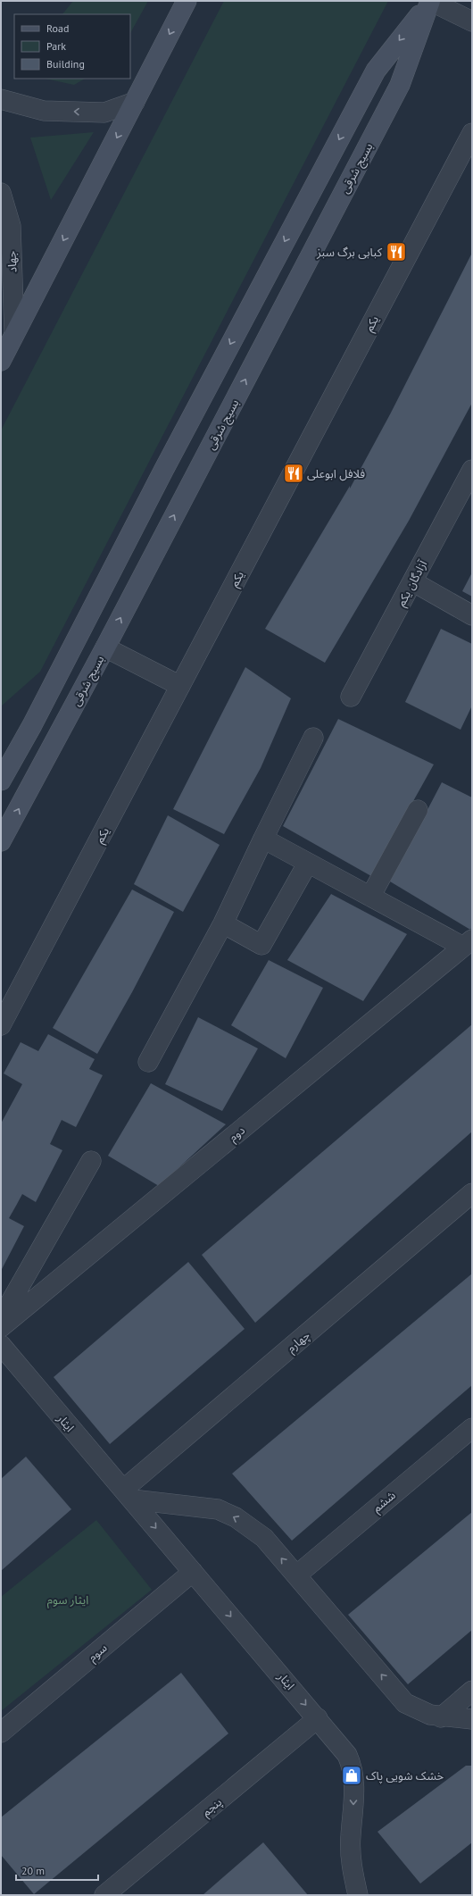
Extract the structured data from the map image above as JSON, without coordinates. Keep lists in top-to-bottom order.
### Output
{
  "streets": {
    "main road": ["بسیج شرقی"],
    "street": [
      "جهاد",
      "یکم",
      "آزادگان یکم",
      "دوم",
      "چهارم",
      "ایثار",
      "ششم",
      "سوم",
      "پنجم"
    ]
  },
  "crossings": [
    ["چهارم", "ایثار"],
    ["ایثار", "سوم"],
    ["ایثار", "پنجم"]
  ],
  "parks": ["ایثار سوم"],
  "places": {
    "restaurant": ["کبابی برگ سبز", "فلافل ابوعلی"],
    "shop": ["خشک شویی پاک"]
  },
  "legend": ["Road", "Park", "Building"],
  "scale_bar": "20 m"
}
